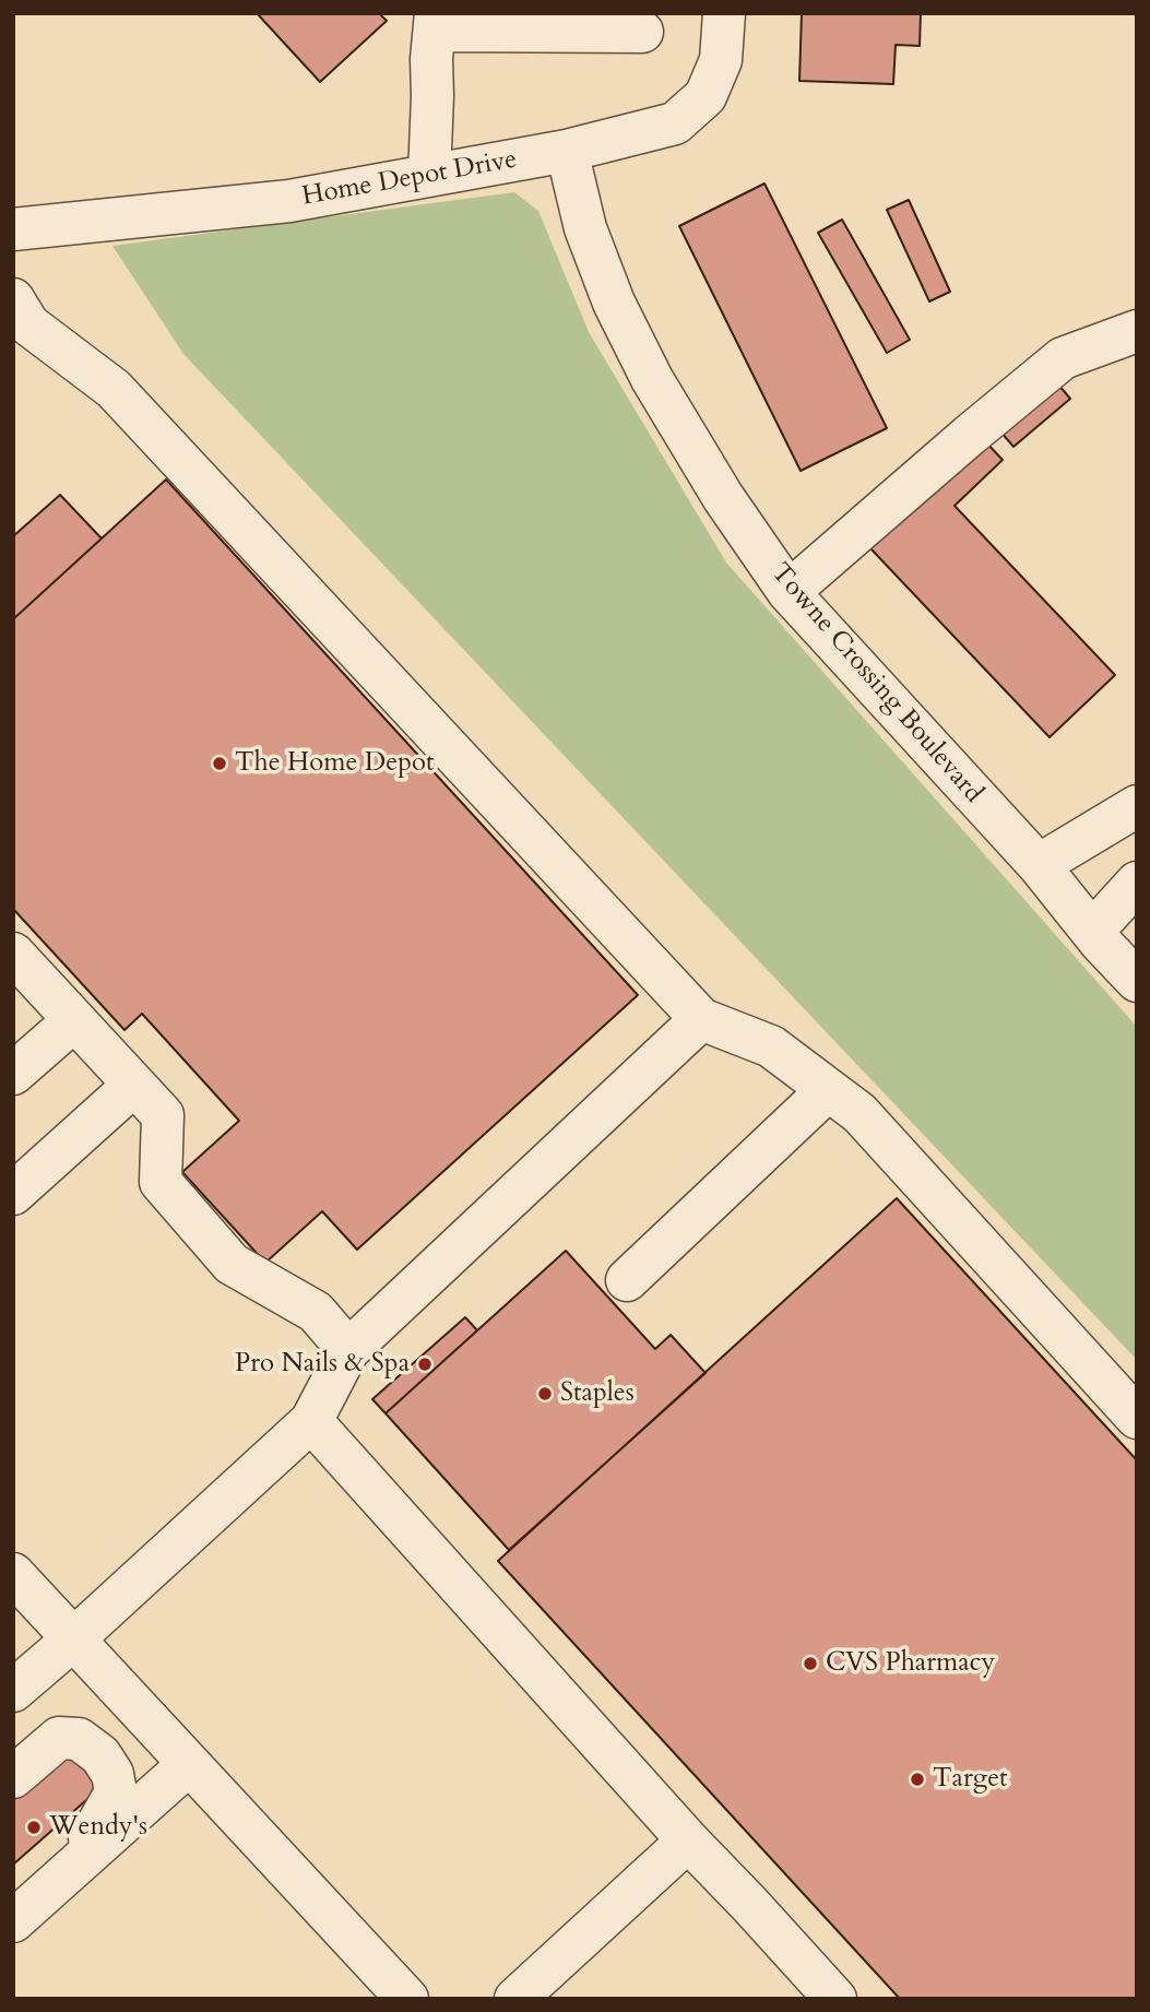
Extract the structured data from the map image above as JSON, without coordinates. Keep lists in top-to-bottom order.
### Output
{
  "streets": {
    "street": ["Home Depot Drive", "Towne Crossing Boulevard"]
  },
  "crossings": [
    ["Home Depot Drive", "Towne Crossing Boulevard"]
  ],
  "places": [
    "The Home Depot",
    "Pro Nails & Spa",
    "Staples",
    "CVS Pharmacy",
    "Target",
    "Wendy's"
  ]
}
